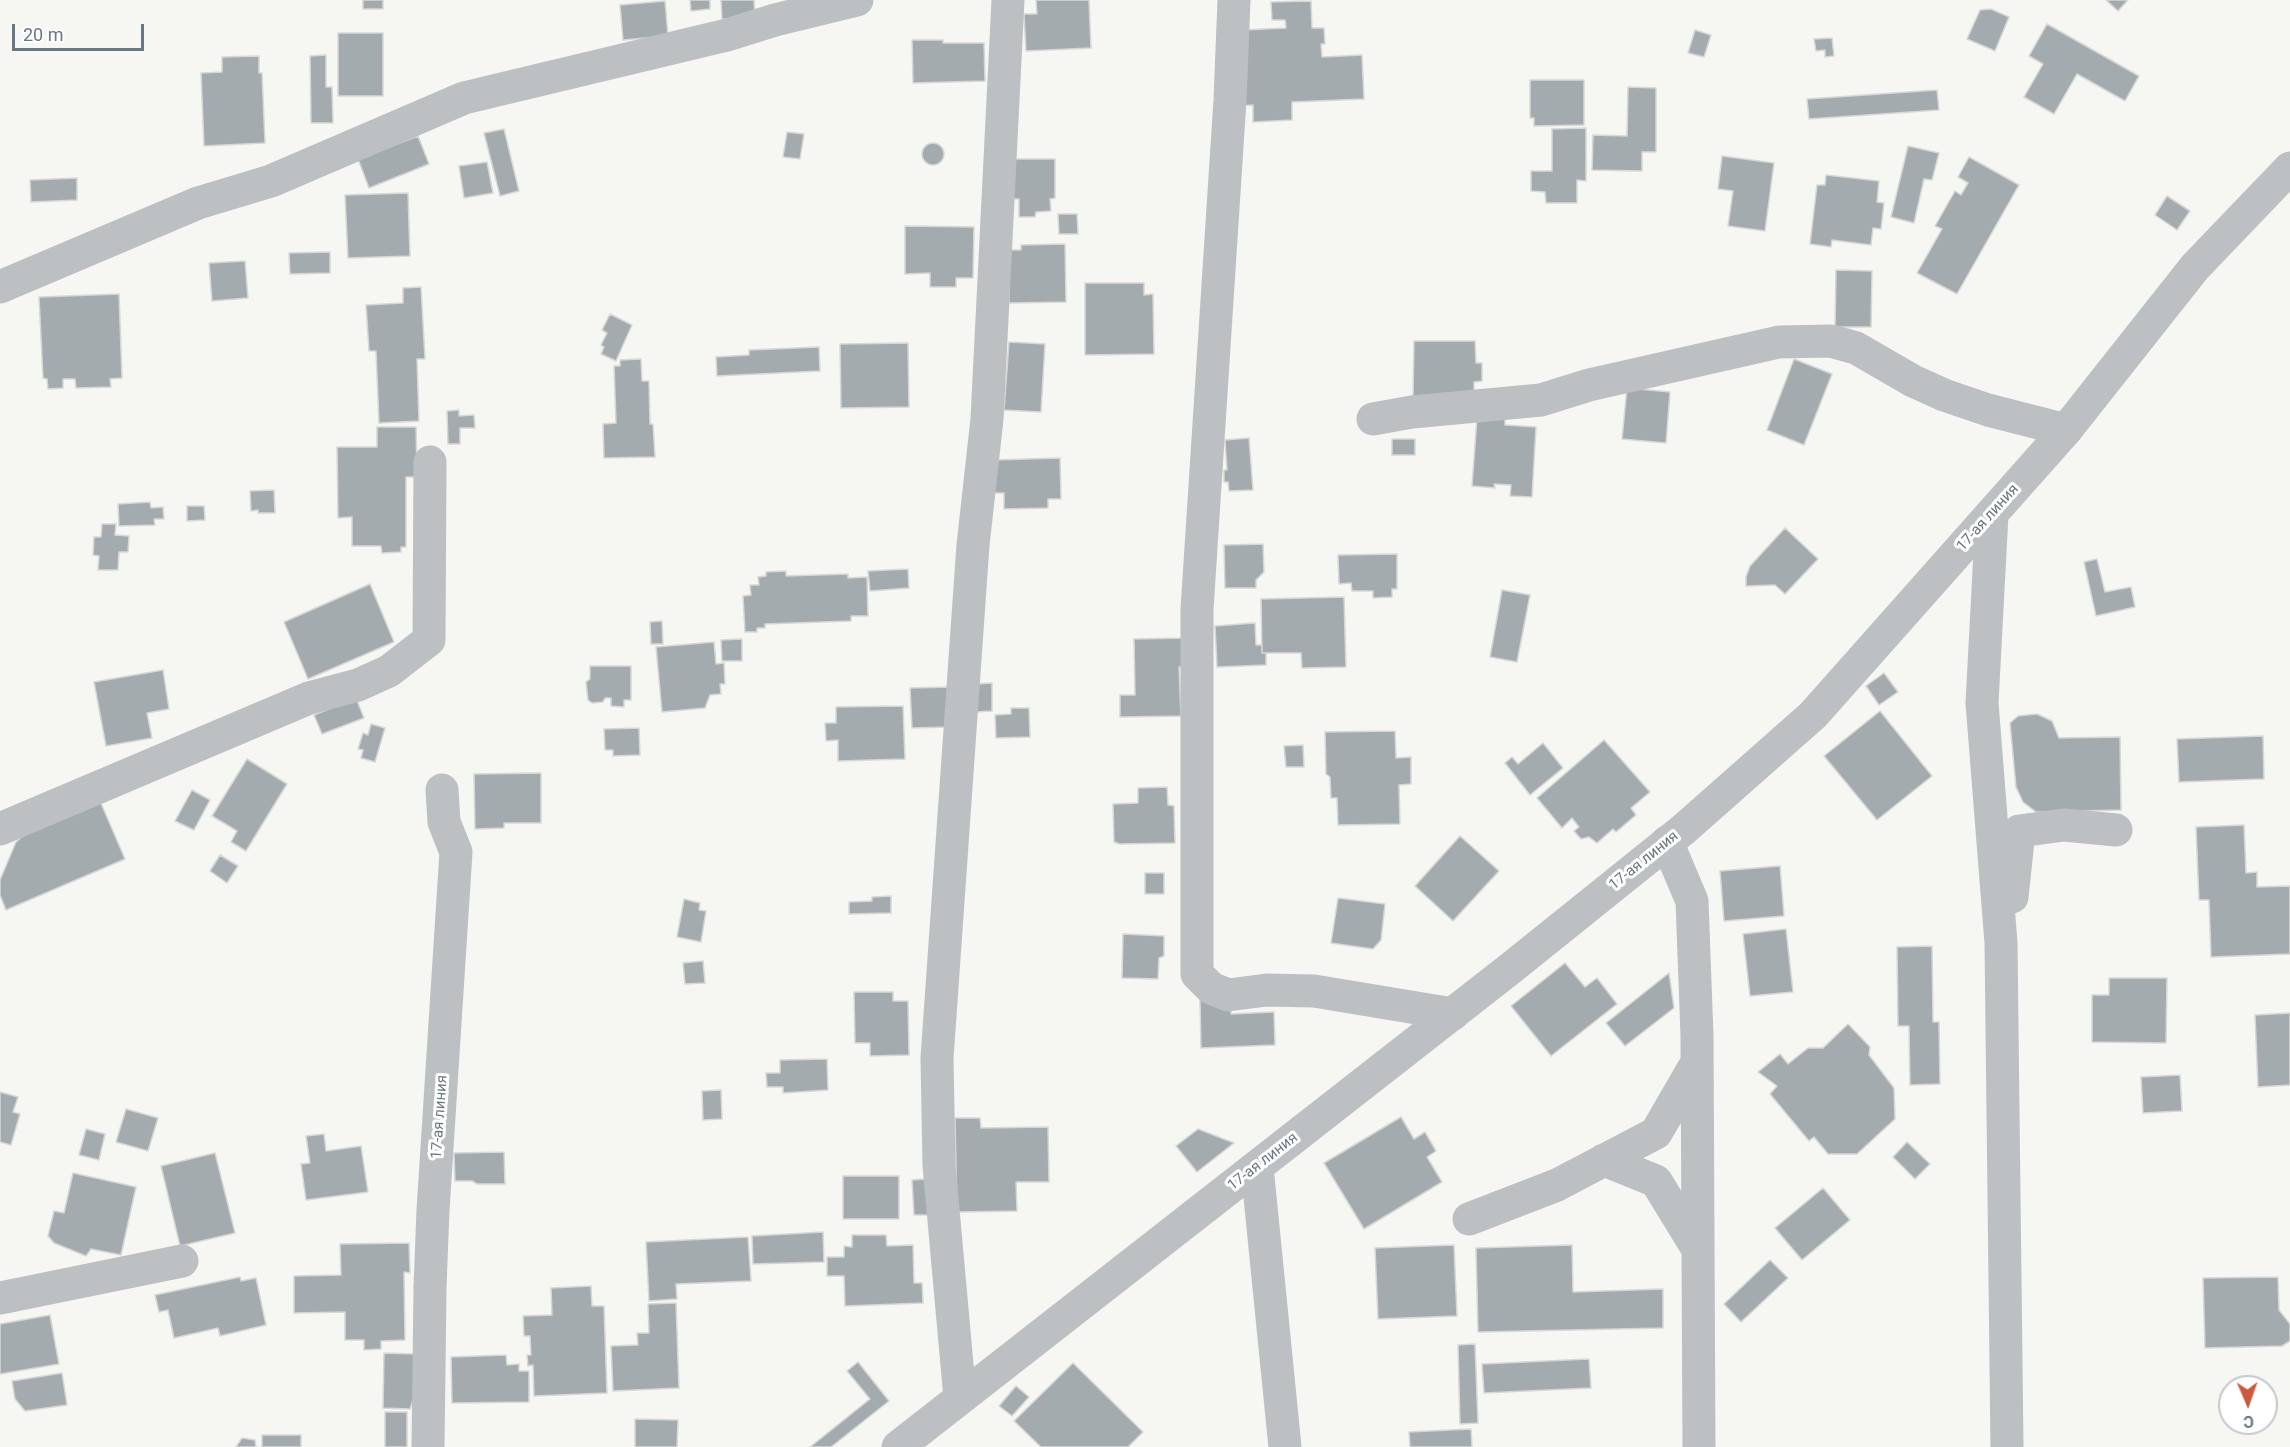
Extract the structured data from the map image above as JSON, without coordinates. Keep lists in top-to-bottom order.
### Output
{
  "streets": {
    "street": ["17-ая линия"]
  },
  "scale_bar": "20 m",
  "north": "bottom"
}
